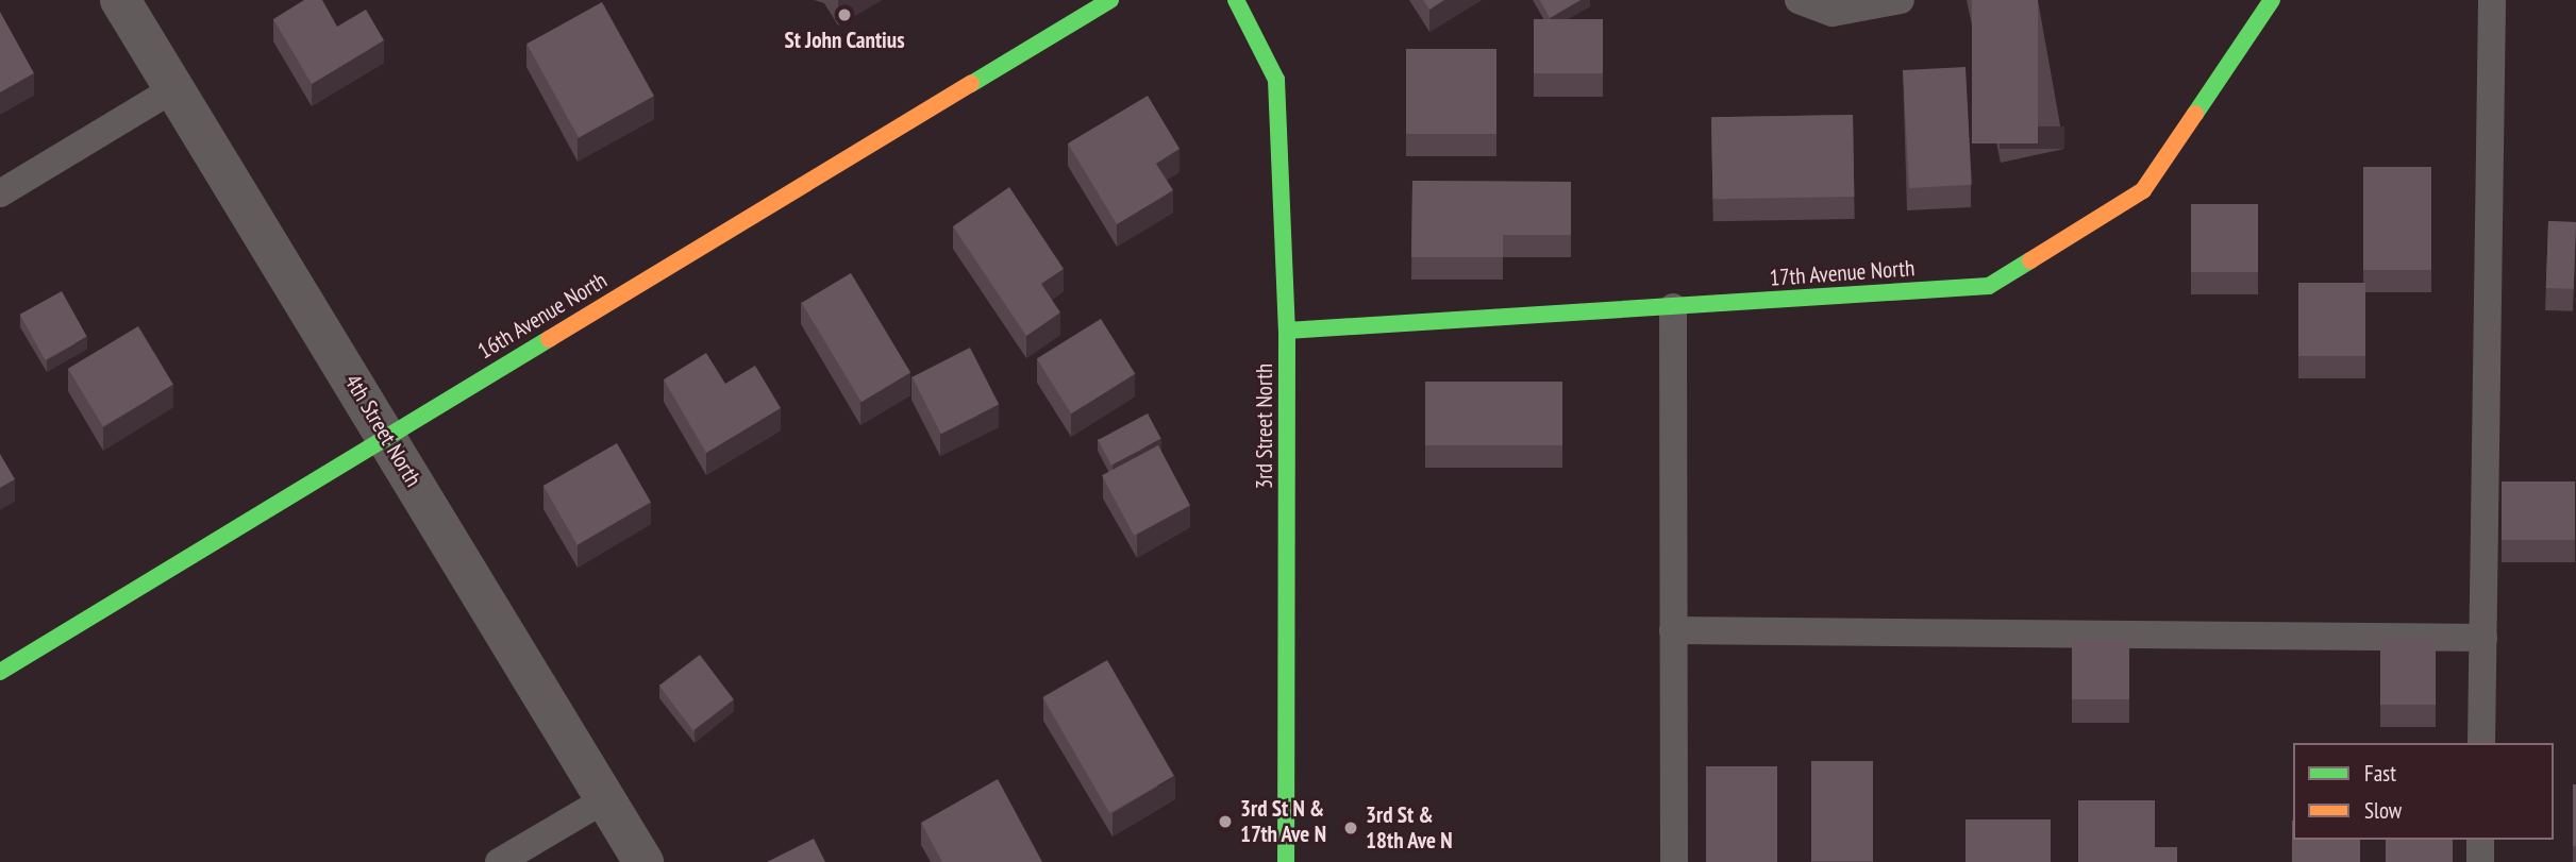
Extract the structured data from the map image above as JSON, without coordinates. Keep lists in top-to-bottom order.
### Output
{
  "streets": {
    "street": [
      "17th Avenue North",
      "16th Avenue North",
      "3rd Street North",
      "4th Street North"
    ]
  },
  "crossings": [
    ["17th Avenue North", "3rd Street North"],
    ["16th Avenue North", "4th Street North"]
  ],
  "places": ["St John Cantius", "3rd St N & 17th Ave N", "3rd St & 18th Ave N"],
  "legend": ["Fast", "Slow"]
}
